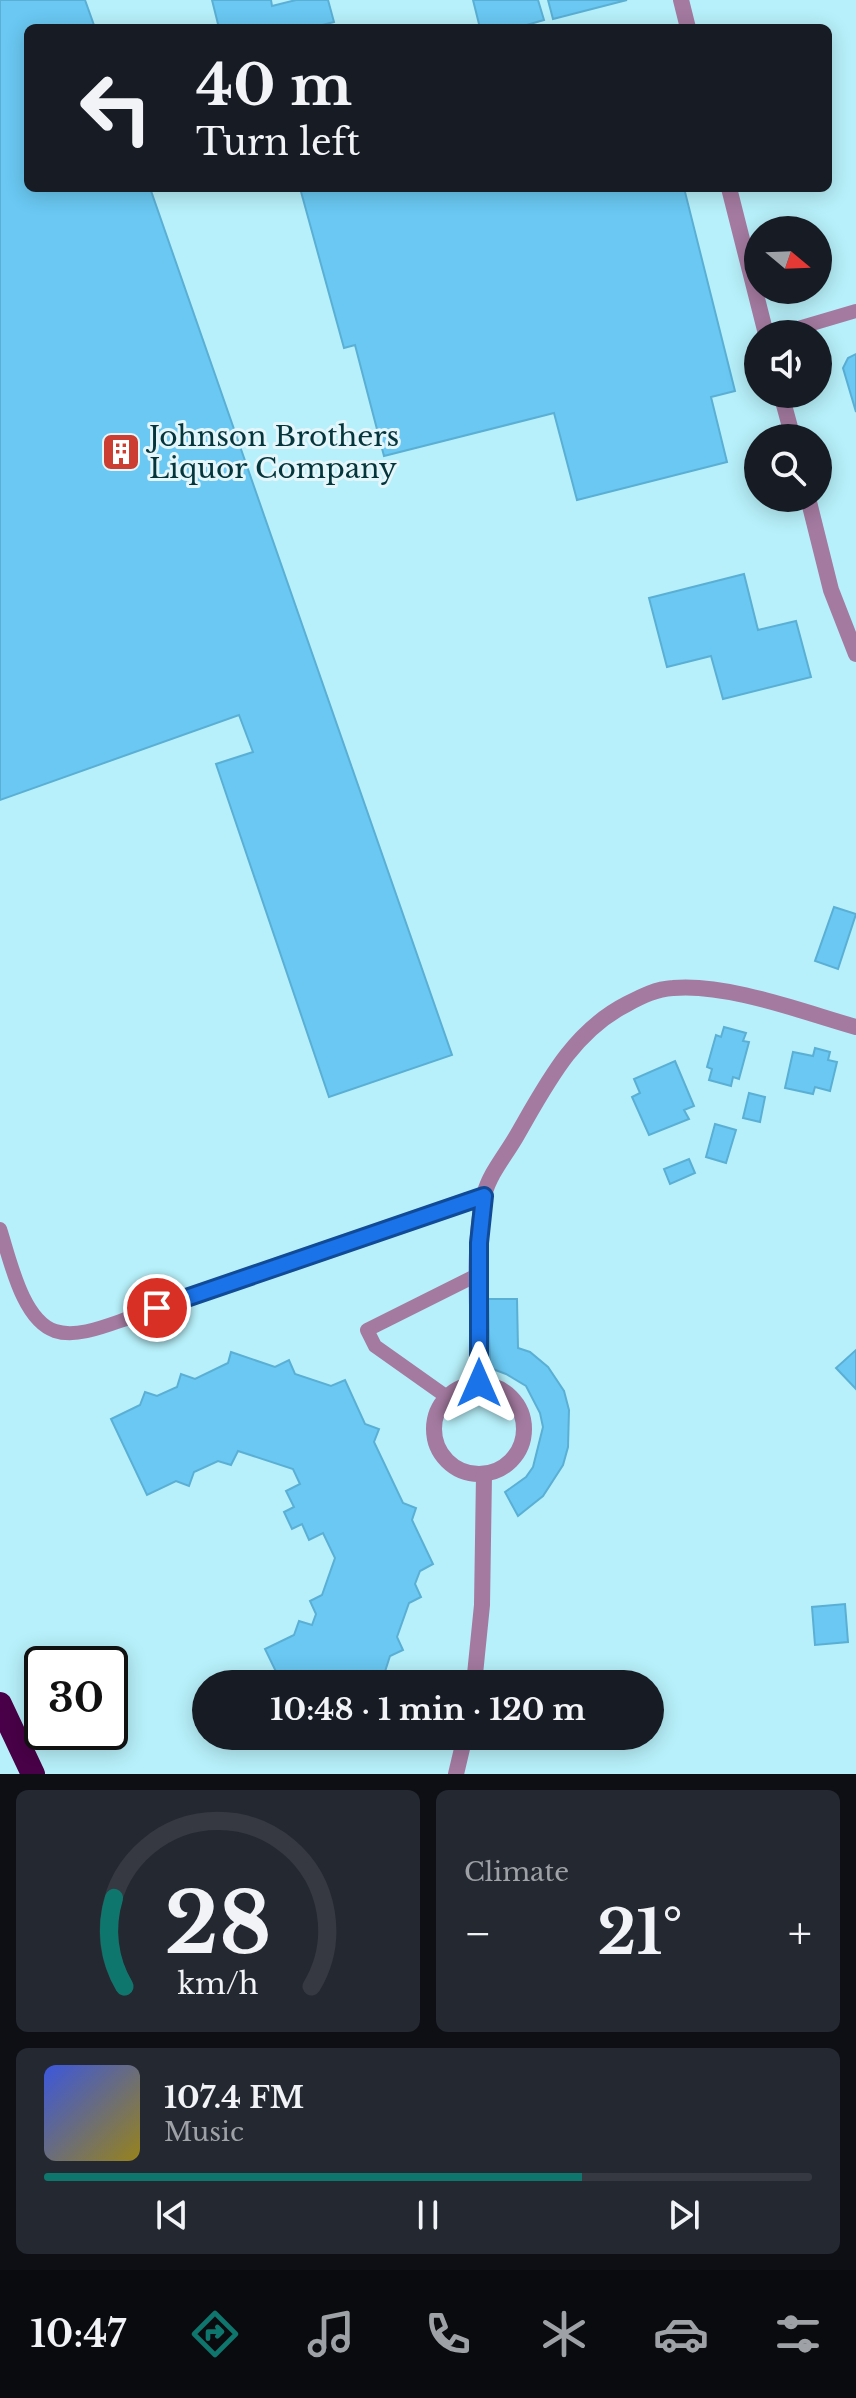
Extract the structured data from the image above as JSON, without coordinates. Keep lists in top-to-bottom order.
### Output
{
  "places": {
    "building": ["Johnson Brothers Liquor Company"]
  },
  "north": "right",
  "page": {
    "turn": ["40 m", "Turn left"],
    "limit": "30",
    "trip": "10:48 · 1 min · 120 m",
    "tile": "Climate",
    "heat": ["−", "21°", "+"],
    "song": ["107.4 FM", "Music"],
    "tabs": "10:47",
    "gauge": ["28", "km/h"]
  }
}
